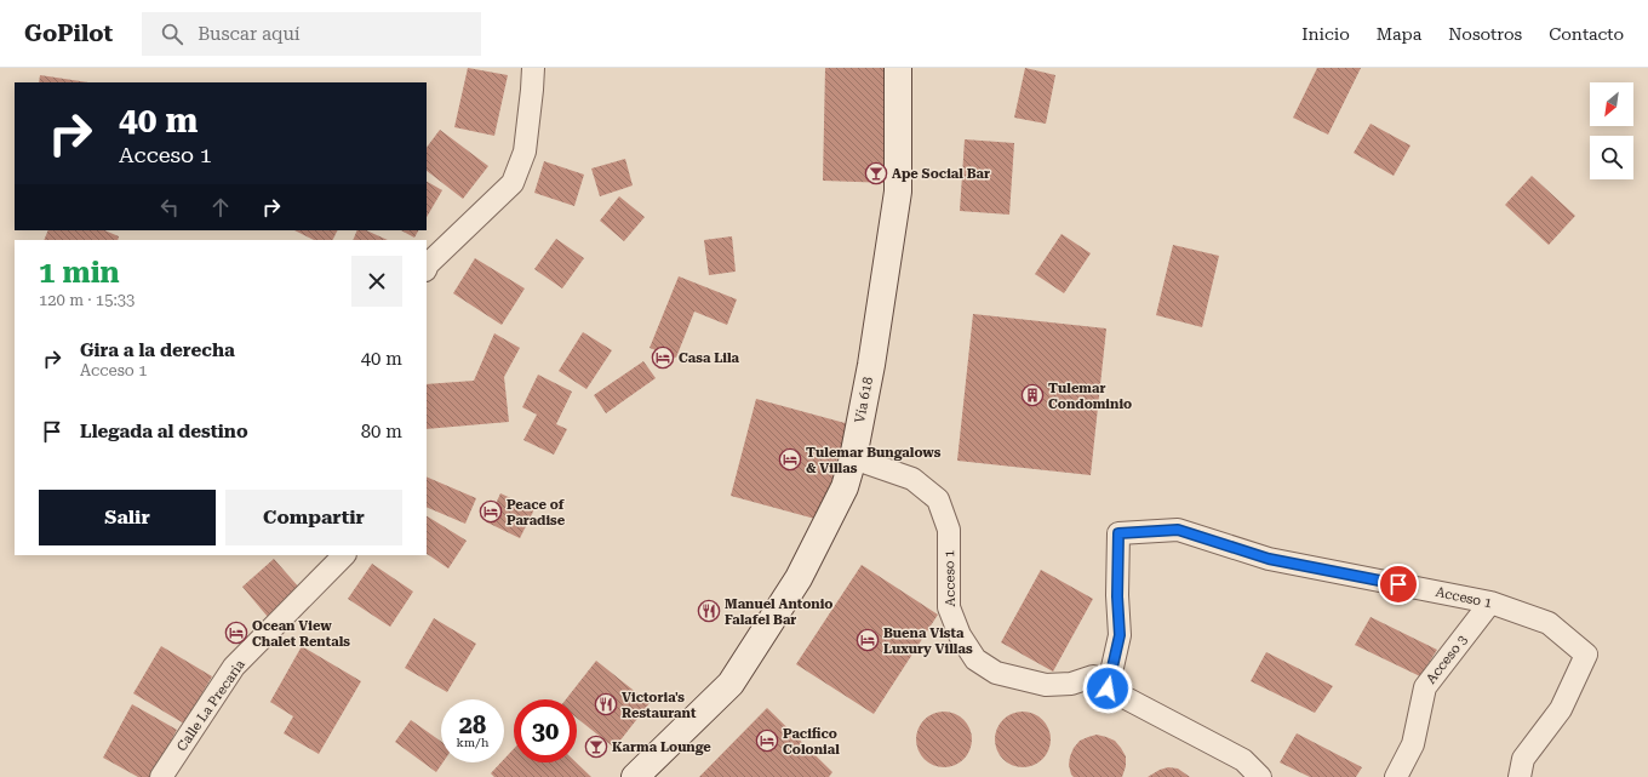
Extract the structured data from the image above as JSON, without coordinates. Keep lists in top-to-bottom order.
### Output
{
  "streets": {
    "street": [
      "Vía 618",
      "Acceso 1",
      "Acceso 3",
      "Calle La Precaria"
    ]
  },
  "crossings": [
    ["Vía 618", "Acceso 1"],
    ["Acceso 1", "Acceso 3"]
  ],
  "places": {
    "bar": ["Ape Social Bar", "Karma Lounge"],
    "hotel": [
      "Casa Lila",
      "Tulemar Bungalows & Villas",
      "Peace of Paradise",
      "Ocean View Chalet Rentals",
      "Buena Vista Luxury Villas",
      "Pacifico Colonial"
    ],
    "building": ["Tulemar Condominio"],
    "restaurant": ["Manuel Antonio Falafel Bar", "Victoria's Restaurant"]
  },
  "north": "bottom left",
  "page": {
    "header": "GoPilot",
    "search": "Buscar aquí",
    "nav": [
      "Inicio",
      "Mapa",
      "Nosotros",
      "Contacto"
    ],
    "turn": ["40 m", "Acceso 1"],
    "heading": ["1 min", "120 m · 15:33"],
    "list": [
      {
        "name": "Gira a la derecha",
        "note": "Acceso 1",
        "value": "40 m"
      },
      {
        "name": "Llegada al destino",
        "value": "80 m"
      }
    ],
    "buttons": ["Salir", "Compartir"],
    "speed": "28 km/h",
    "limit": "30"
  }
}
